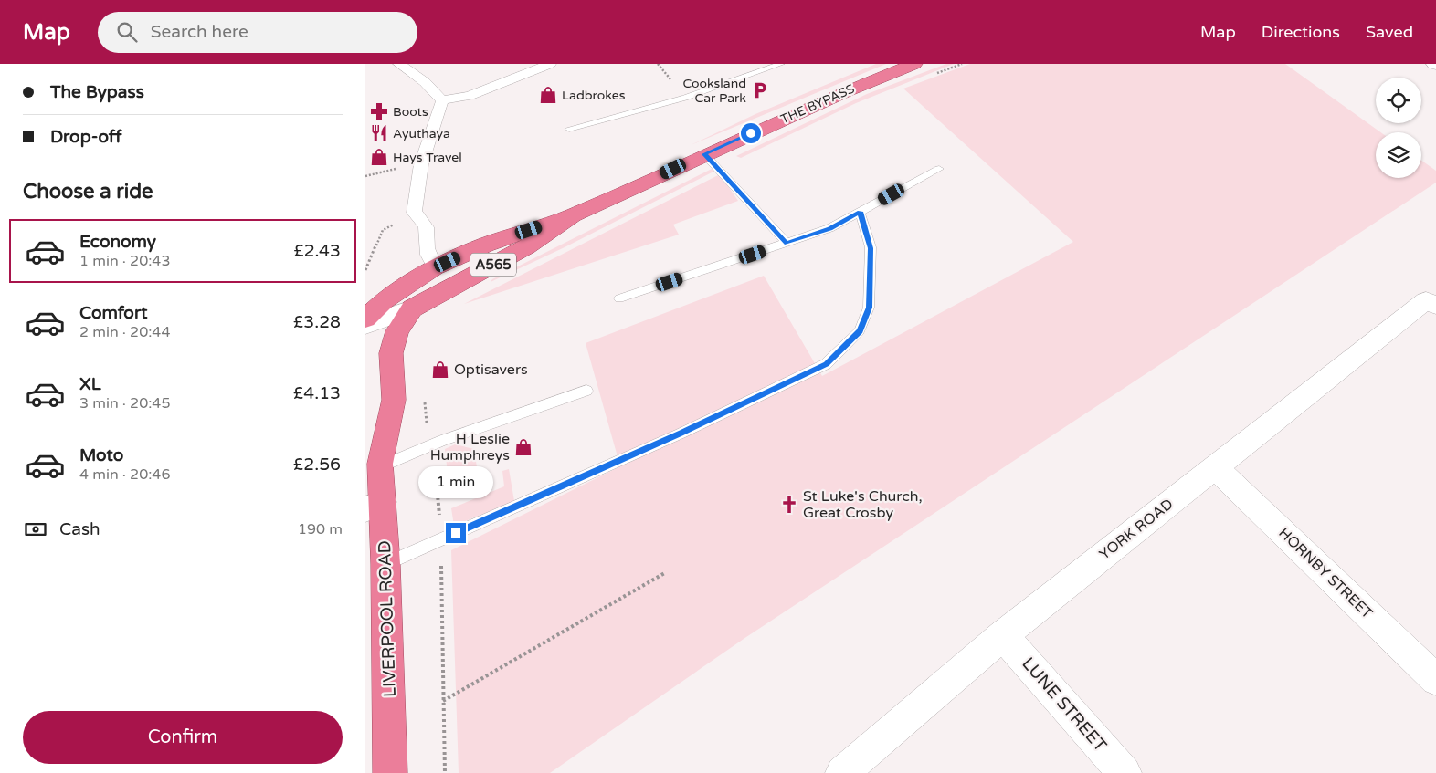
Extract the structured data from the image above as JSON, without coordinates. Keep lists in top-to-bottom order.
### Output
{
  "streets": {
    "highway": ["THE BYPASS", "A565", "LIVERPOOL ROAD"],
    "street": ["YORK ROAD", "HORNBY STREET", "LUNE STREET"]
  },
  "crossings": [
    ["THE BYPASS", "LIVERPOOL ROAD"],
    ["YORK ROAD", "HORNBY STREET"],
    ["YORK ROAD", "LUNE STREET"]
  ],
  "places": {
    "parking": ["Cooksland Car Park"],
    "shop": [
      "Ladbrokes",
      "Hays Travel",
      "Optisavers",
      "H Leslie Humphreys"
    ],
    "pharmacy": ["Boots"],
    "restaurant": ["Ayuthaya"],
    "church": ["St Luke's Church, Great Crosby"]
  },
  "page": {
    "header": "Map",
    "search": "Search here",
    "nav": ["Map", "Directions", "Saved"],
    "banner": ["The Bypass", "Drop-off"],
    "heading": "Choose a ride",
    "list": [
      {
        "name": "Economy",
        "note": "1 min · 20:43",
        "value": "£2.43"
      },
      {
        "name": "Comfort",
        "note": "2 min · 20:44",
        "value": "£3.28"
      },
      {
        "name": "XL",
        "note": "3 min · 20:45",
        "value": "£4.13"
      },
      {
        "name": "Moto",
        "note": "4 min · 20:46",
        "value": "£2.56"
      }
    ],
    "bubble": "1 min",
    "pay": ["Cash", "190 m"],
    "buttons": "Confirm"
  }
}
